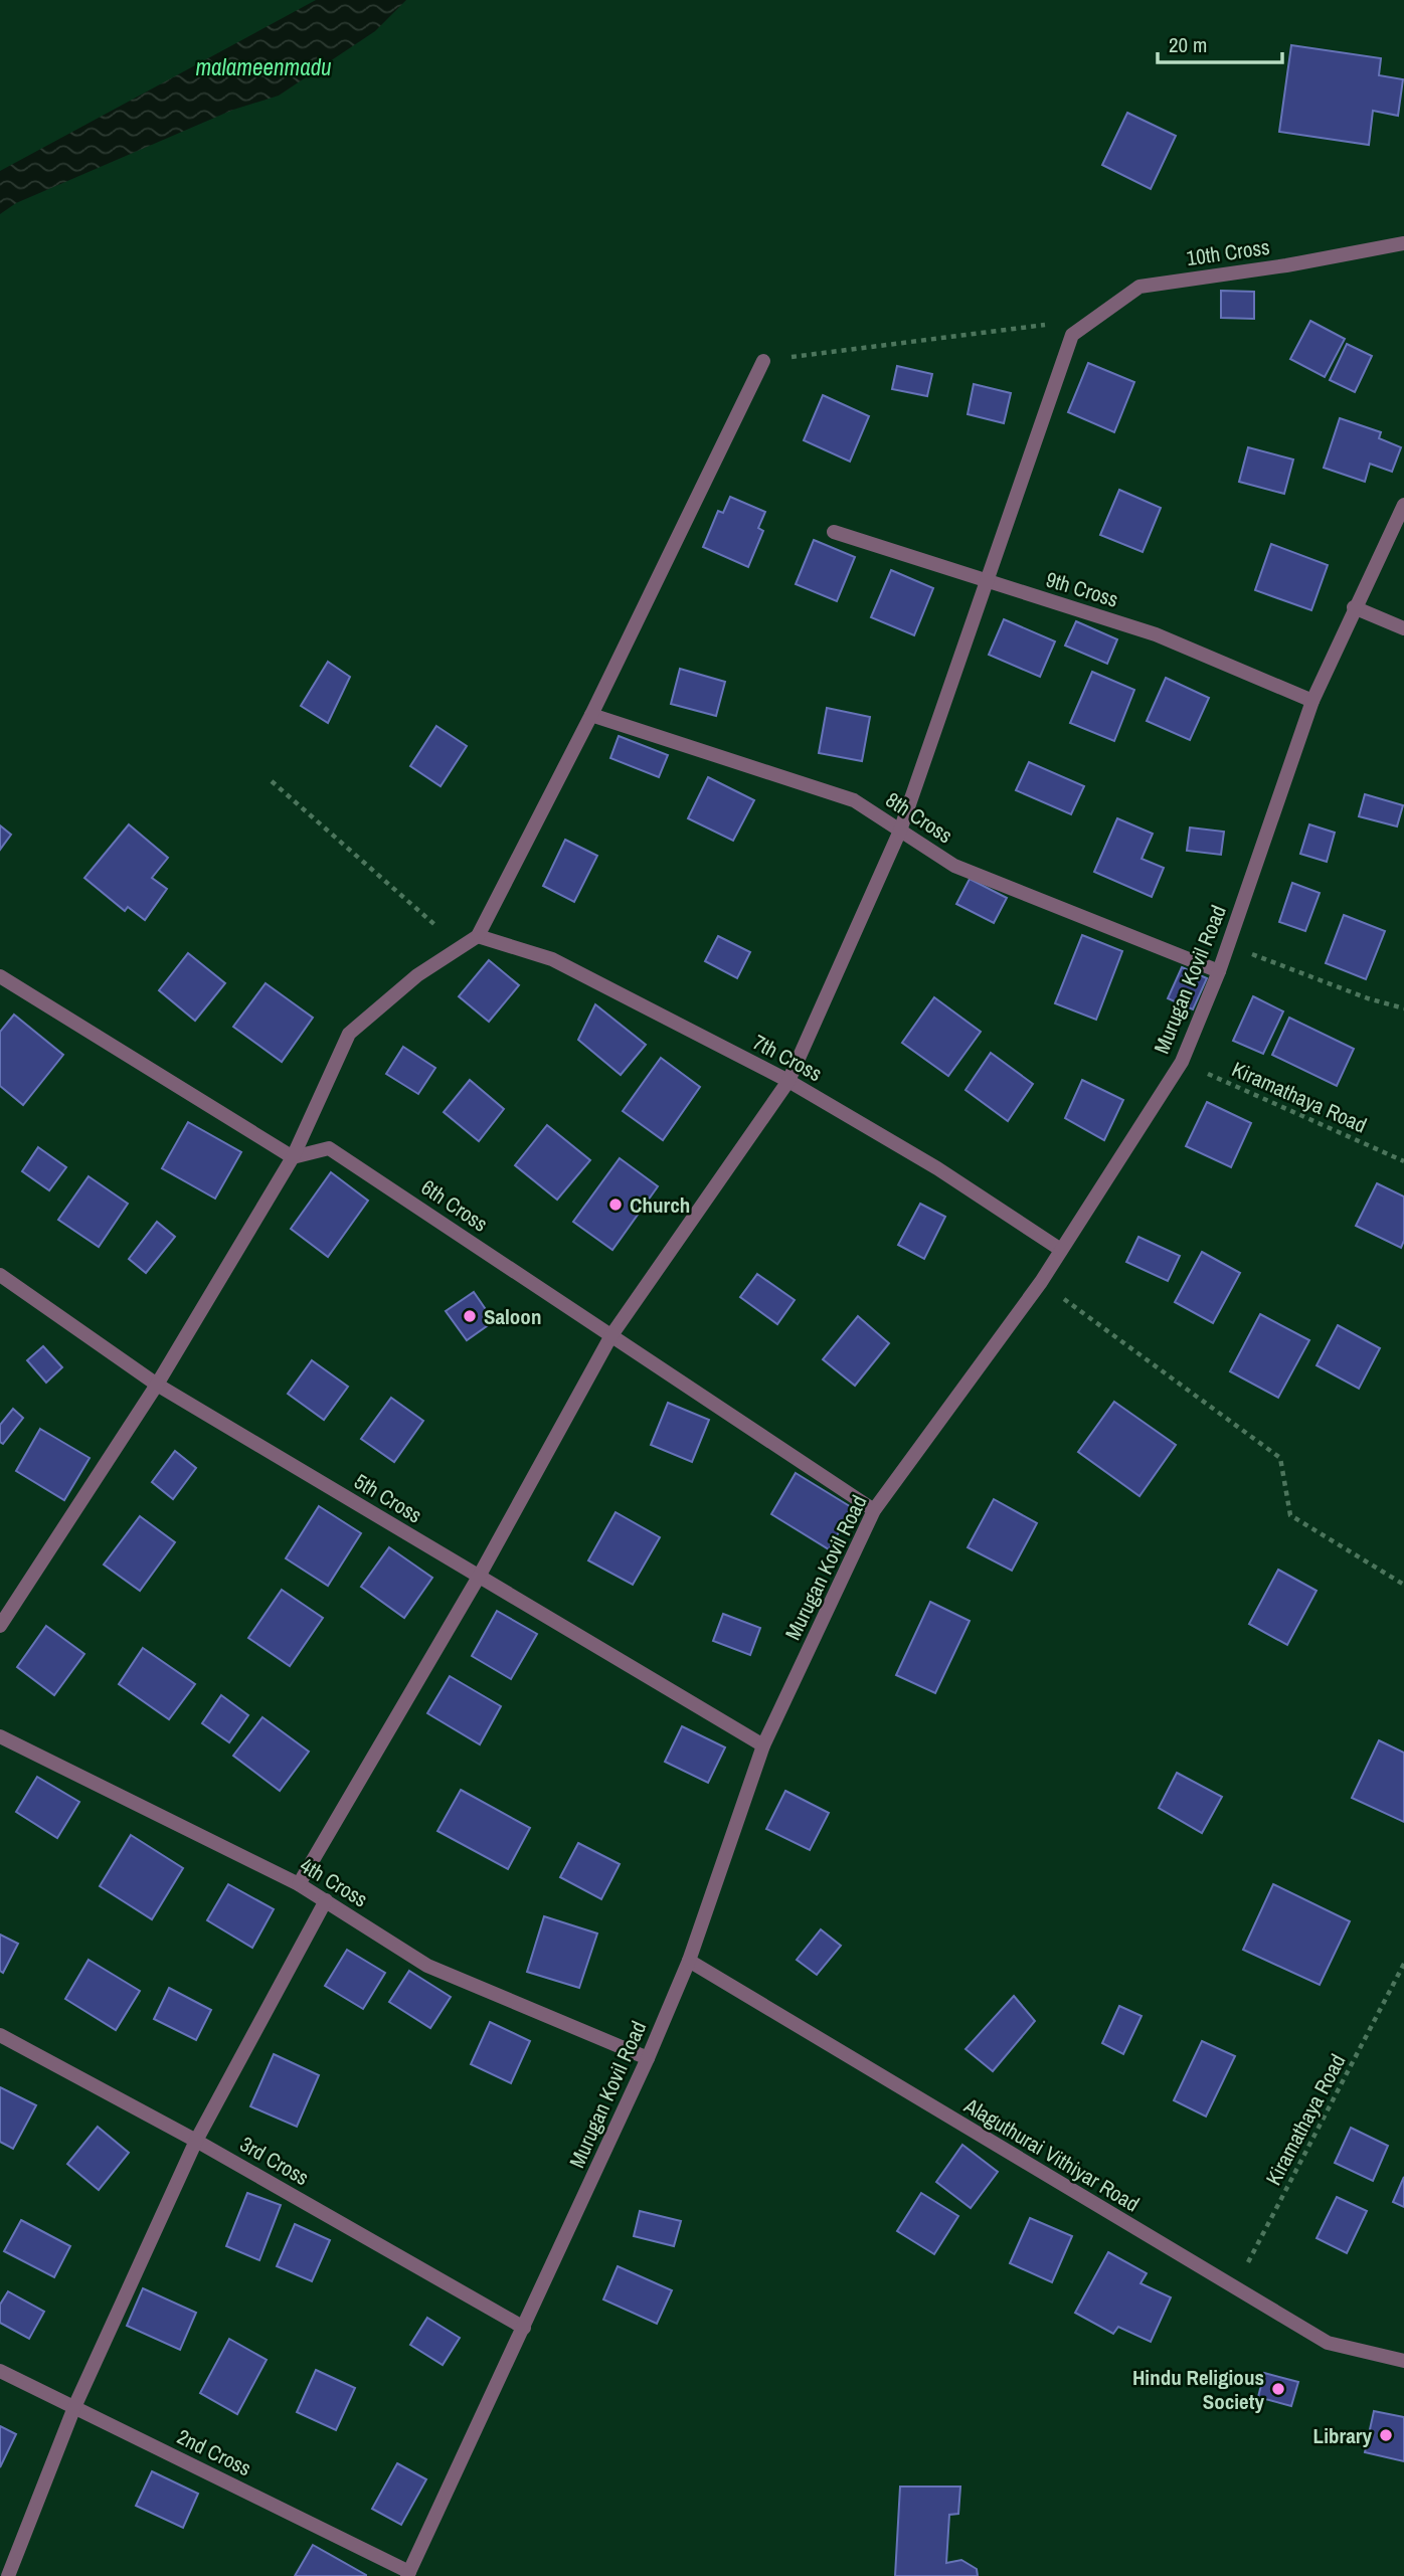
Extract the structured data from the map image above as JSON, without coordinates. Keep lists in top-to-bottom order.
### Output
{
  "streets": {
    "street": [
      "10th Cross",
      "9th Cross",
      "8th Cross",
      "Murugan Kovil Road",
      "7th Cross",
      "6th Cross",
      "5th Cross",
      "4th Cross",
      "Alaguthurai Vithiyar Road",
      "3rd Cross",
      "2nd Cross"
    ],
    "path": ["Kiramathaya Road"]
  },
  "crossings": [
    ["10th Cross", "9th Cross"],
    ["9th Cross", "Murugan Kovil Road"],
    ["8th Cross", "Murugan Kovil Road"],
    ["Murugan Kovil Road", "7th Cross"],
    ["Murugan Kovil Road", "Kiramathaya Road"],
    ["Murugan Kovil Road", "6th Cross"],
    ["Murugan Kovil Road", "5th Cross"],
    ["Murugan Kovil Road", "4th Cross"],
    ["Murugan Kovil Road", "Alaguthurai Vithiyar Road"],
    ["Murugan Kovil Road", "3rd Cross"],
    ["Murugan Kovil Road", "2nd Cross"],
    ["Kiramathaya Road", "Alaguthurai Vithiyar Road"]
  ],
  "water": ["malameenmadu"],
  "places": [
    "Church",
    "Saloon",
    "Hindu Religious Society",
    "Library"
  ],
  "scale_bar": "20 m"
}
